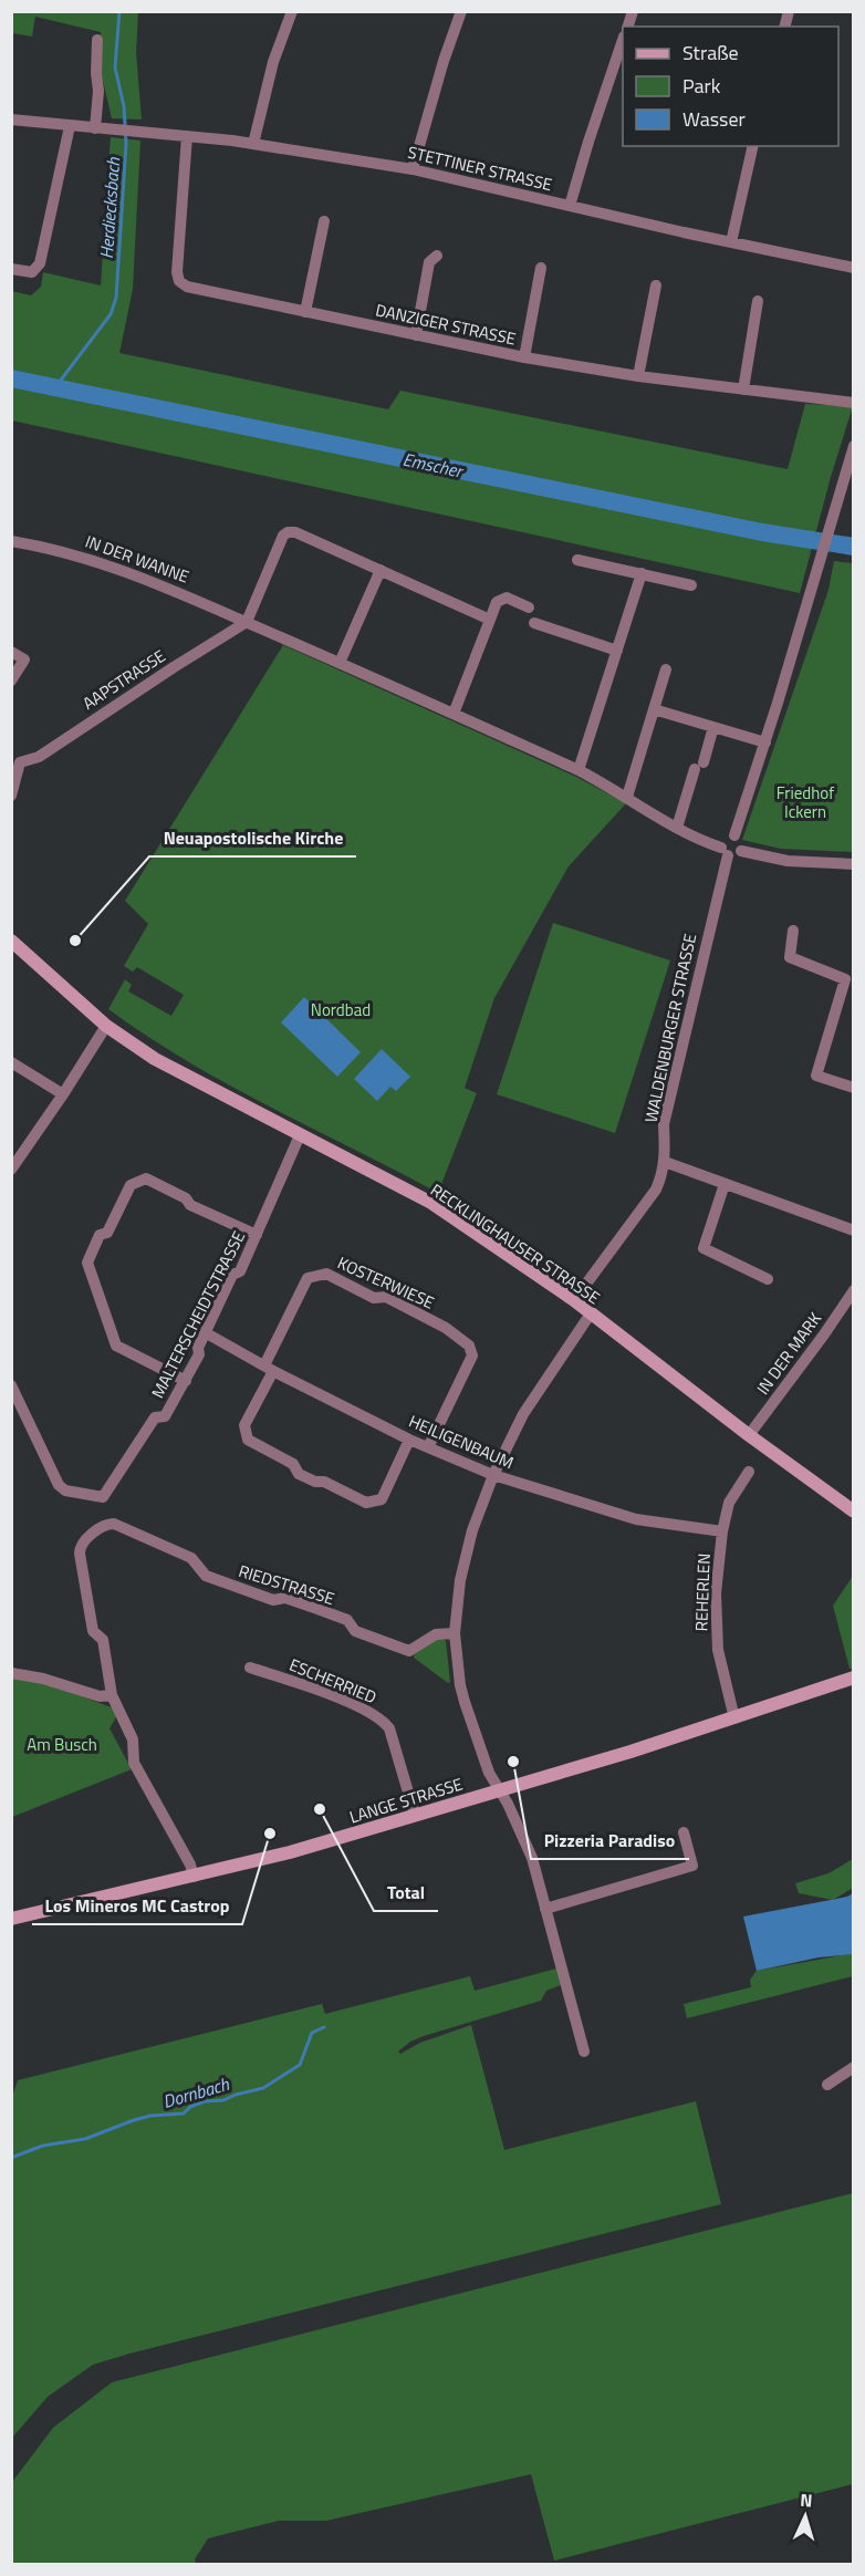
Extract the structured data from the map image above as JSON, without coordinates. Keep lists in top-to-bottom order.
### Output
{
  "streets": {
    "street": [
      "STETTINER STRASSE",
      "DANZIGER STRASSE",
      "IN DER WANNE",
      "AAPSTRASSE",
      "WALDENBURGER STRASSE",
      "RECKLINGHAUSER STRASSE",
      "KOSTERWIESE",
      "MALTERSCHEIDTSTRASSE",
      "IN DER MARK",
      "HEILIGENBAUM",
      "RIEDSTRASSE",
      "REHERLEN",
      "ESCHERRIED",
      "LANGE STRASSE"
    ]
  },
  "crossings": [
    ["STETTINER STRASSE", "DANZIGER STRASSE"],
    ["IN DER WANNE", "AAPSTRASSE"],
    ["IN DER WANNE", "WALDENBURGER STRASSE"],
    ["WALDENBURGER STRASSE", "RECKLINGHAUSER STRASSE"],
    ["RECKLINGHAUSER STRASSE", "MALTERSCHEIDTSTRASSE"],
    ["RECKLINGHAUSER STRASSE", "IN DER MARK"],
    ["KOSTERWIESE", "HEILIGENBAUM"],
    ["MALTERSCHEIDTSTRASSE", "HEILIGENBAUM"],
    ["HEILIGENBAUM", "REHERLEN"],
    ["RIEDSTRASSE", "LANGE STRASSE"],
    ["REHERLEN", "LANGE STRASSE"],
    ["ESCHERRIED", "LANGE STRASSE"]
  ],
  "water": ["Herdiecksbach", "Emscher", "Dornbach"],
  "parks": ["Friedhof Ickern", "Nordbad", "Am Busch"],
  "places": [
    "Neuapostolische Kirche",
    "Pizzeria Paradiso",
    "Total",
    "Los Mineros MC Castrop"
  ],
  "legend": ["Straße", "Park", "Wasser"],
  "north": "top"
}
